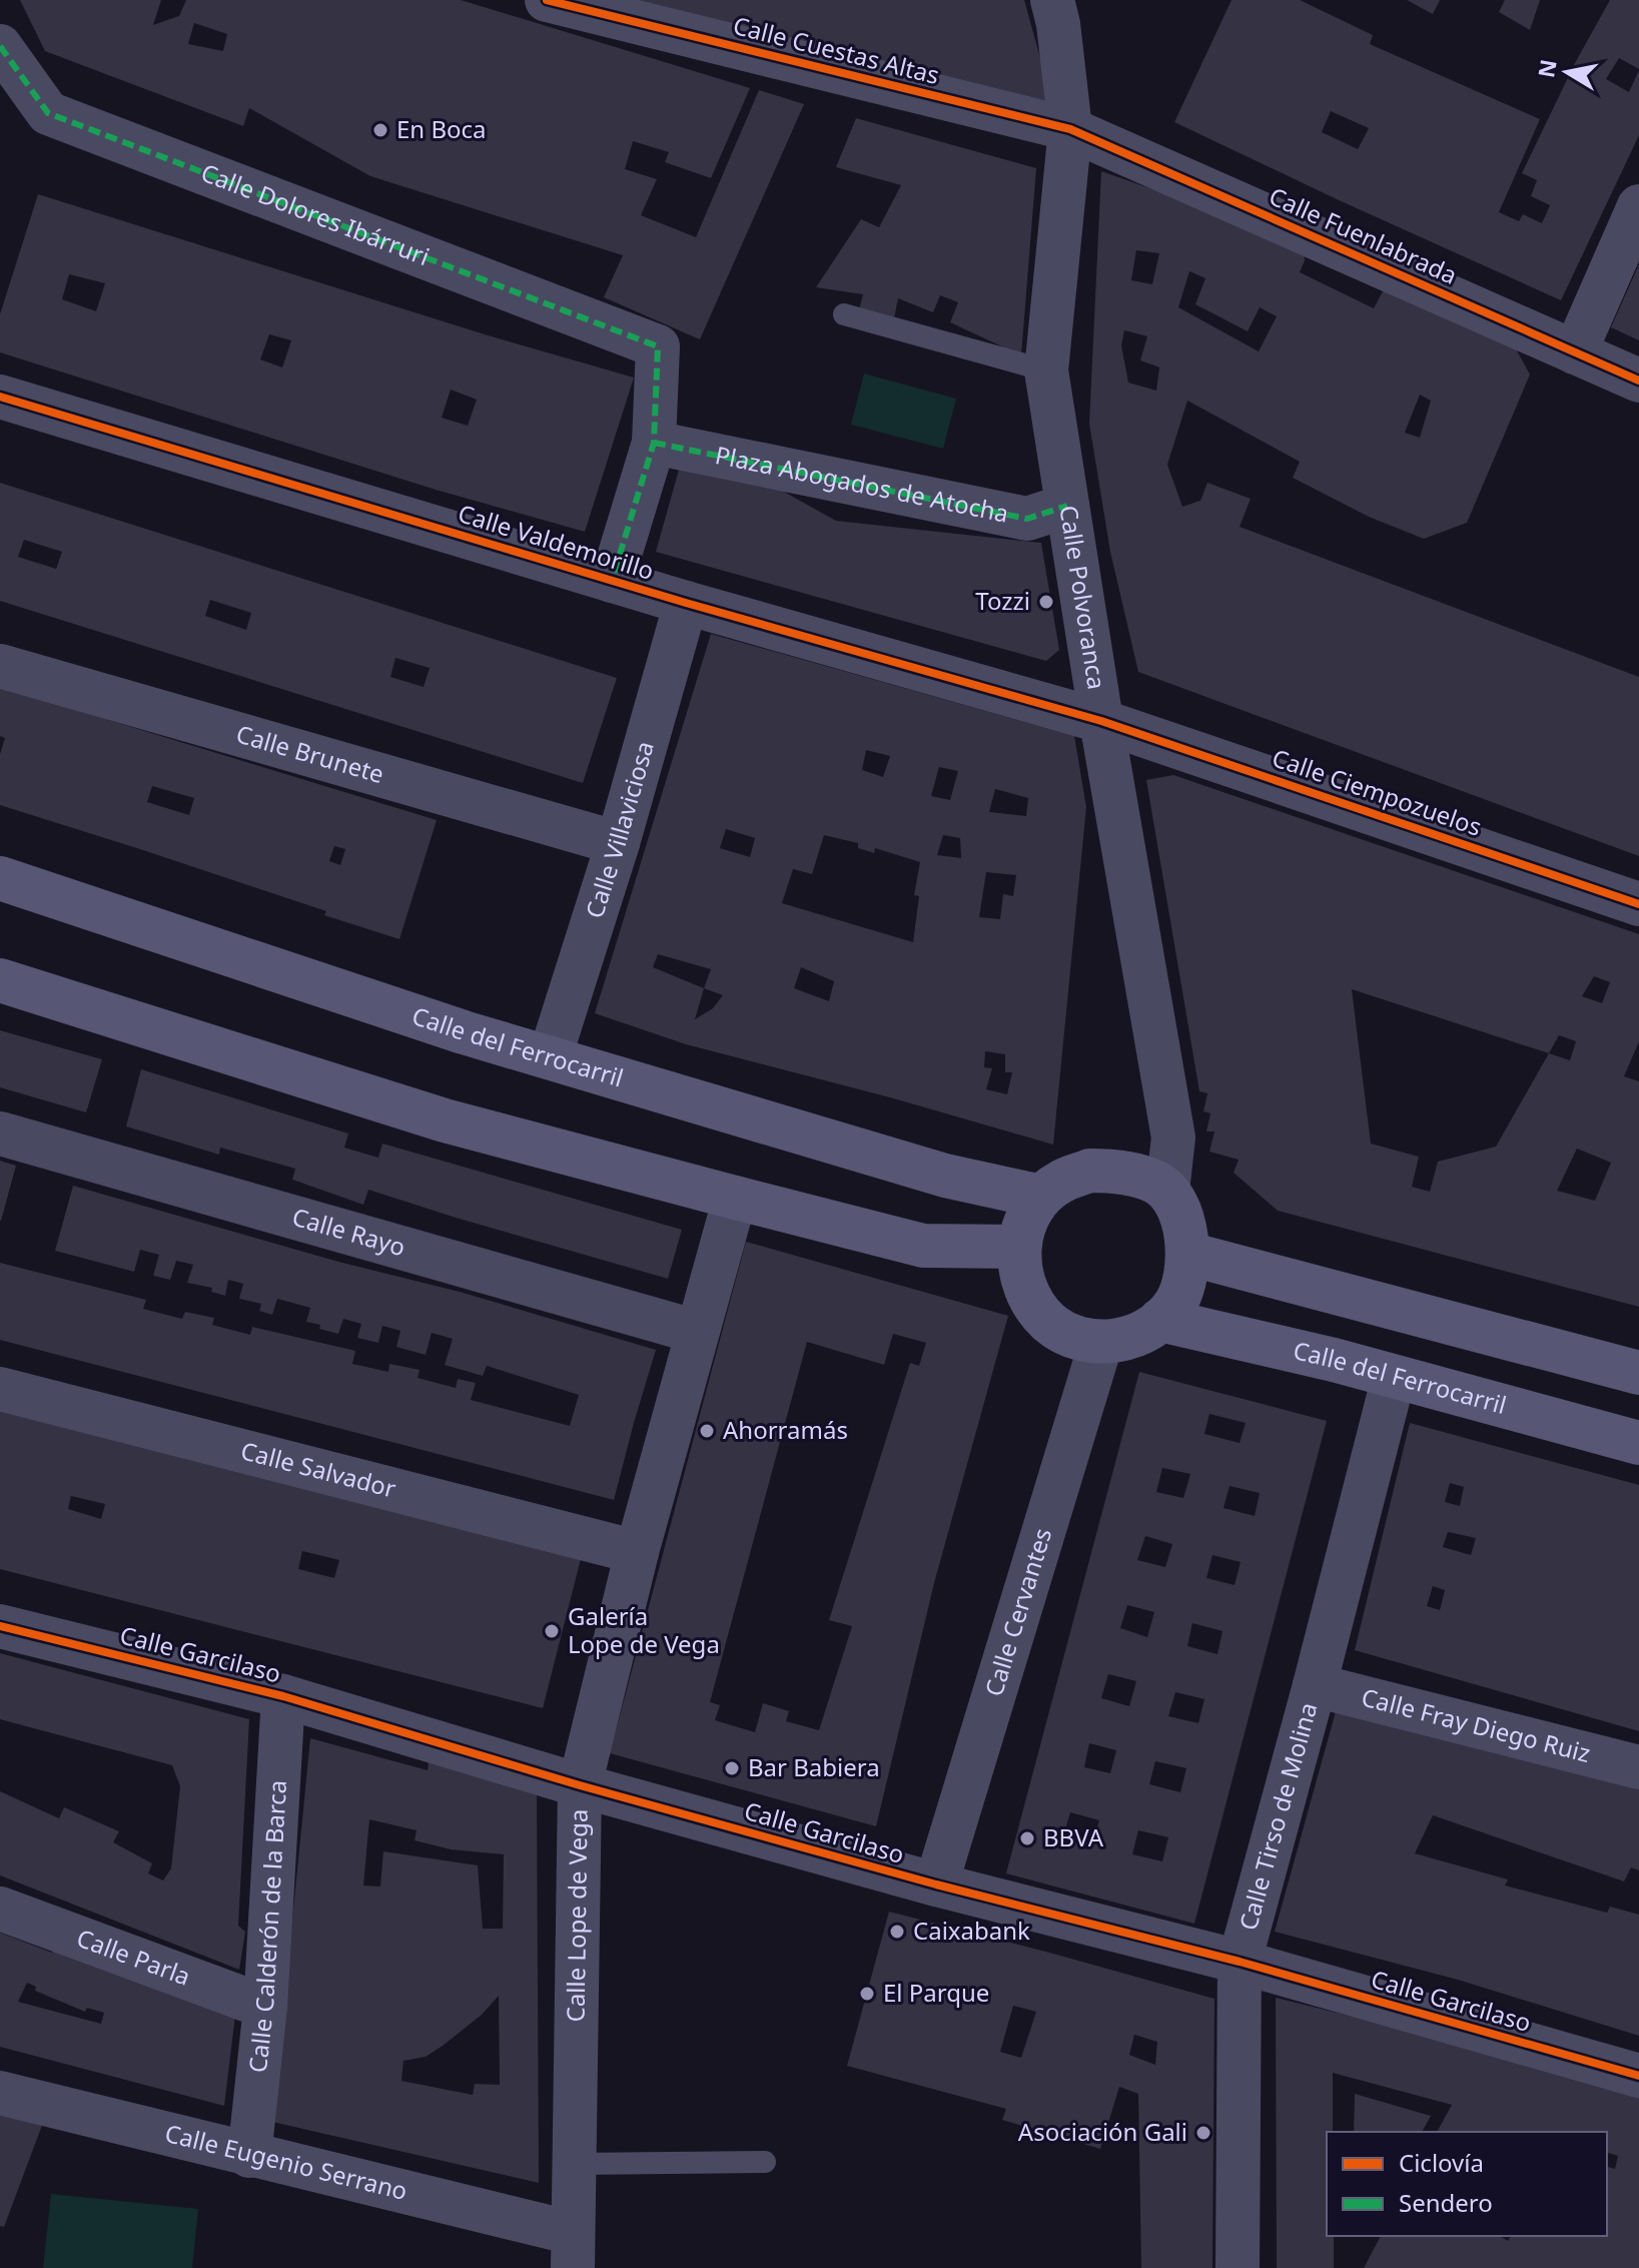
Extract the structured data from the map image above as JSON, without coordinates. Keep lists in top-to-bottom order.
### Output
{
  "streets": {
    "street": [
      "Calle Cuestas Altas",
      "Calle Dolores Ibárruri",
      "Calle Fuenlabrada",
      "Plaza Abogados de Atocha",
      "Calle Valdemorillo",
      "Calle Polvoranca",
      "Calle Brunete",
      "Calle Ciempozuelos",
      "Calle Villaviciosa",
      "Calle del Ferrocarril",
      "Calle Rayo",
      "Calle Salvador",
      "Calle Cervantes",
      "Calle Garcilaso",
      "Calle Fray Diego Ruiz",
      "Calle Tirso de Molina",
      "Calle Lope de Vega",
      "Calle Calderón de la Barca",
      "Calle Parla",
      "Calle Eugenio Serrano"
    ]
  },
  "crossings": [
    ["Calle Cuestas Altas", "Calle Fuenlabrada"],
    ["Calle Cuestas Altas", "Calle Polvoranca"],
    ["Calle Dolores Ibárruri", "Plaza Abogados de Atocha"],
    ["Calle Fuenlabrada", "Calle Polvoranca"],
    ["Plaza Abogados de Atocha", "Calle Polvoranca"],
    ["Calle Valdemorillo", "Calle Polvoranca"],
    ["Calle Valdemorillo", "Calle Ciempozuelos"],
    ["Calle Valdemorillo", "Calle Villaviciosa"],
    ["Calle Polvoranca", "Calle Ciempozuelos"],
    ["Calle Polvoranca", "Calle del Ferrocarril"],
    ["Calle Polvoranca", "Calle Cervantes"],
    ["Calle Brunete", "Calle Villaviciosa"],
    ["Calle Villaviciosa", "Calle del Ferrocarril"],
    ["Calle del Ferrocarril", "Calle Cervantes"],
    ["Calle del Ferrocarril", "Calle Tirso de Molina"],
    ["Calle Rayo", "Calle Lope de Vega"],
    ["Calle Salvador", "Calle Lope de Vega"],
    ["Calle Cervantes", "Calle Garcilaso"],
    ["Calle Garcilaso", "Calle Tirso de Molina"],
    ["Calle Garcilaso", "Calle Lope de Vega"],
    ["Calle Garcilaso", "Calle Calderón de la Barca"],
    ["Calle Fray Diego Ruiz", "Calle Tirso de Molina"],
    ["Calle Lope de Vega", "Calle Eugenio Serrano"],
    ["Calle Calderón de la Barca", "Calle Parla"],
    ["Calle Calderón de la Barca", "Calle Eugenio Serrano"]
  ],
  "places": [
    "En Boca",
    "Tozzi",
    "Ahorramás",
    "Galería Lope de Vega",
    "Bar Babiera",
    "BBVA",
    "Caixabank",
    "El Parque",
    "Asociación Gali"
  ],
  "legend": ["Ciclovía", "Sendero"],
  "north": "left"
}
